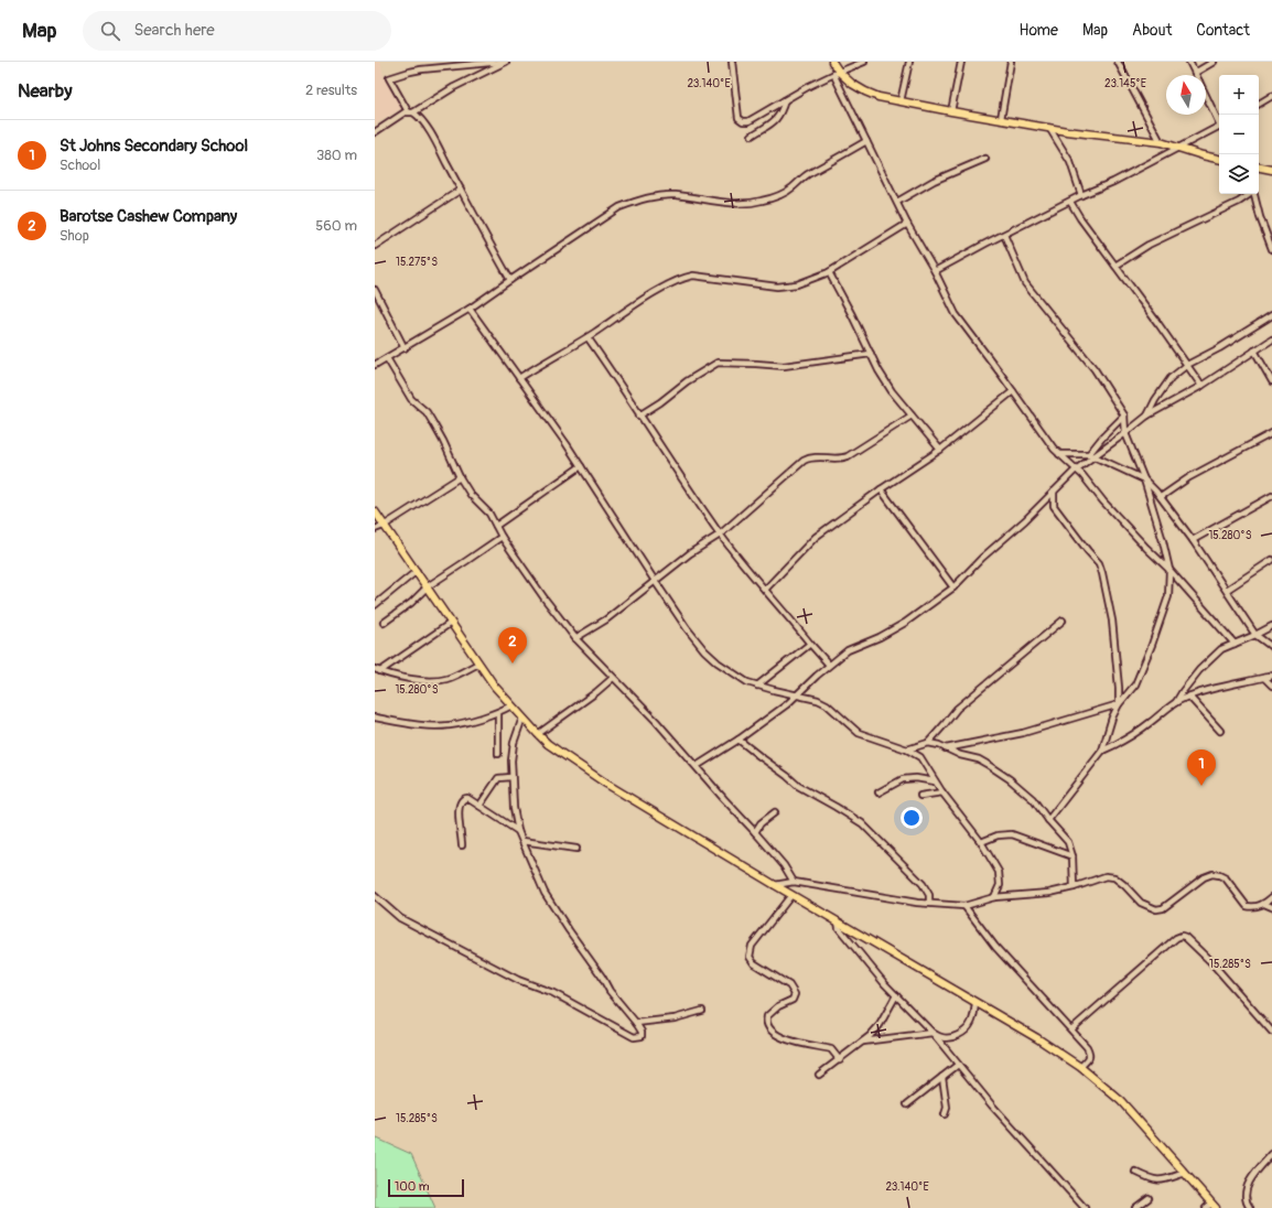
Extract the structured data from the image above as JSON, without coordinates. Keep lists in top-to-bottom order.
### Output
{
  "scale_bar": "100 m",
  "north": "top",
  "page": {
    "header": "Map",
    "search": "Search here",
    "nav": [
      "Home",
      "Map",
      "About",
      "Contact"
    ],
    "heading": ["Nearby", "2 results"],
    "map_buttons": ["+", "−"],
    "list": [
      {
        "mark": "1",
        "name": "St Johns Secondary School",
        "note": "School",
        "value": "380 m"
      },
      {
        "mark": "2",
        "name": "Barotse Cashew Company",
        "note": "Shop",
        "value": "560 m"
      }
    ],
    "pins": ["2", "1"],
    "scale": "100 m"
  },
  "coordinates": [
    "23.140°E",
    "23.145°E",
    "15.275°S",
    "15.280°S",
    "15.285°S"
  ]
}
